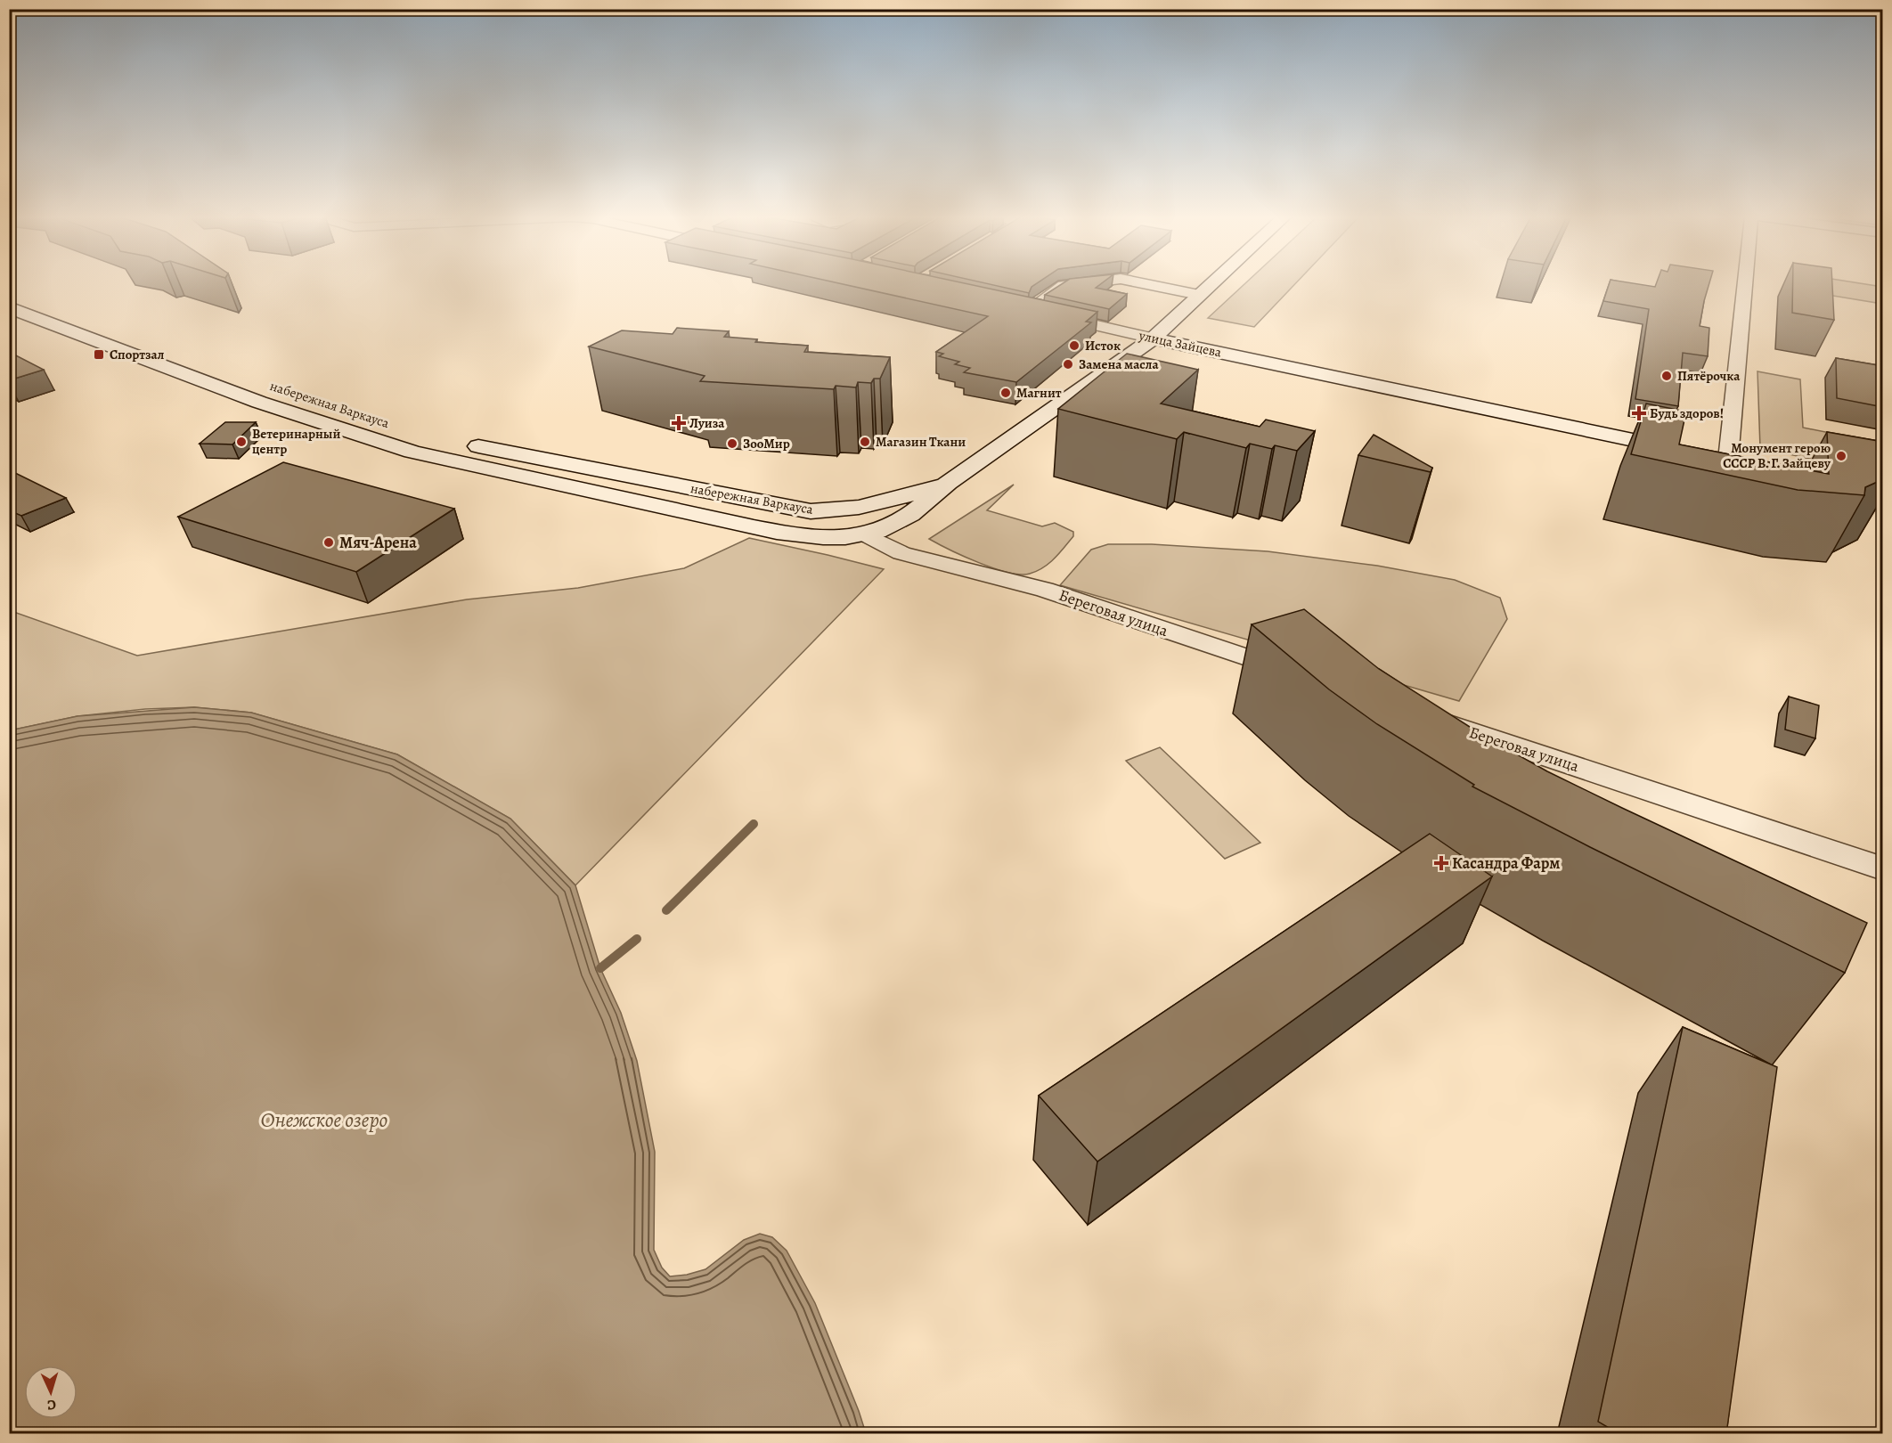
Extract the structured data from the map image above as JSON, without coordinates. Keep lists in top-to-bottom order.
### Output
{
  "streets": {
    "main road": ["улица Зайцева", "набережная Варкауса"],
    "street": ["Береговая улица"]
  },
  "crossings": [
    ["набережная Варкауса", "Береговая улица"]
  ],
  "water": ["Онежское озеро"],
  "places": {
    "other": [
      "Исток",
      "Замена масла",
      "Пятёрочка",
      "Магнит",
      "Ветеринарный центр",
      "Магазин Ткани",
      "ЗооМир",
      "Монумент герою СССР В. Г. Зайцеву",
      "Мяч-Арена"
    ],
    "transit": ["Спортзал"],
    "health": ["Будь здоров!", "Луиза", "Касандра Фарм"]
  },
  "north": "bottom"
}
